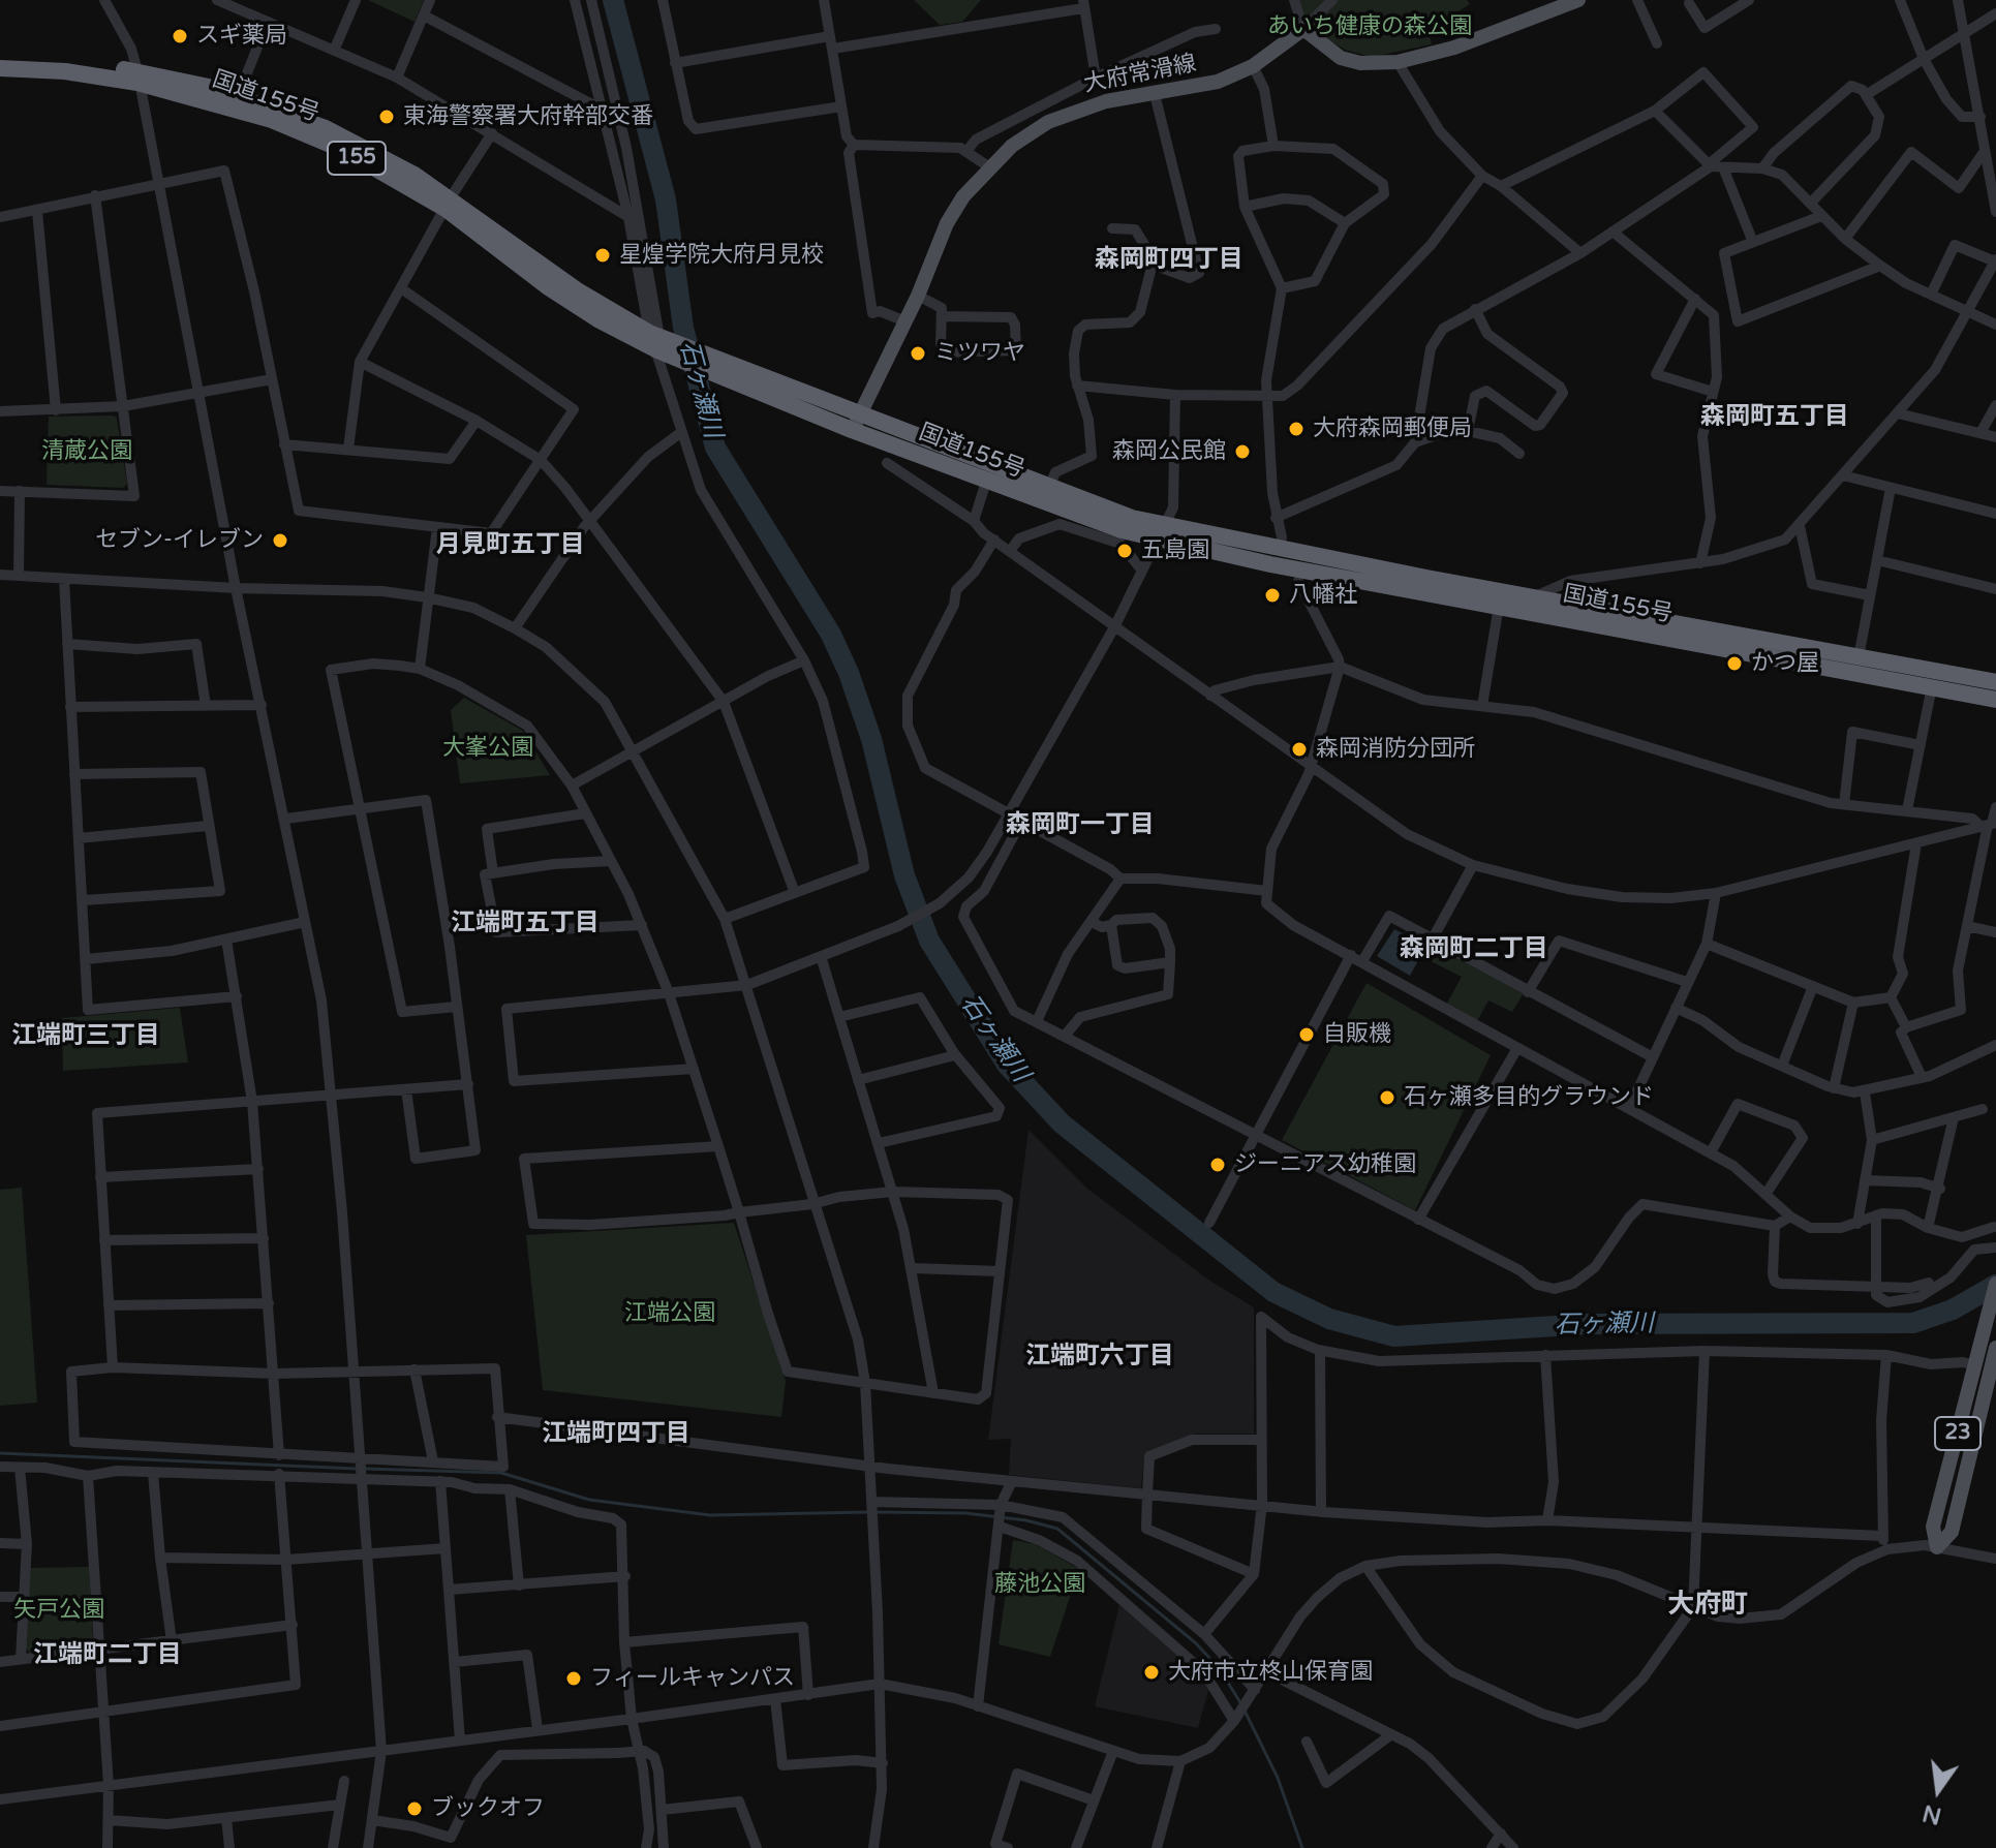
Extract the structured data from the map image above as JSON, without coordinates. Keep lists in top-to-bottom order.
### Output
{
  "streets": {
    "highway": ["国道155号", "155"],
    "main road": ["大府常滑線", "23"]
  },
  "crossings": [
    ["大府常滑線", "国道155号"]
  ],
  "districts": [
    "森岡町四丁目",
    "森岡町五丁目",
    "月見町五丁目",
    "森岡町一丁目",
    "江端町五丁目",
    "森岡町二丁目",
    "江端町三丁目",
    "江端町六丁目",
    "江端町四丁目",
    "大府町",
    "江端町二丁目"
  ],
  "water": ["石ヶ瀬川"],
  "parks": [
    "あいち健康の森公園",
    "清蔵公園",
    "大峯公園",
    "江端公園",
    "藤池公園",
    "矢戸公園"
  ],
  "places": [
    "スギ薬局",
    "東海警察署大府幹部交番",
    "星煌学院大府月見校",
    "ミツワヤ",
    "大府森岡郵便局",
    "森岡公民館",
    "セブン-イレブン",
    "五島園",
    "八幡社",
    "かつ屋",
    "森岡消防分団所",
    "自販機",
    "石ヶ瀬多目的グラウンド",
    "ジーニアス幼稚園",
    "大府市立柊山保育園",
    "フィールキャンパス",
    "ブックオフ"
  ],
  "north": "bottom"
}
